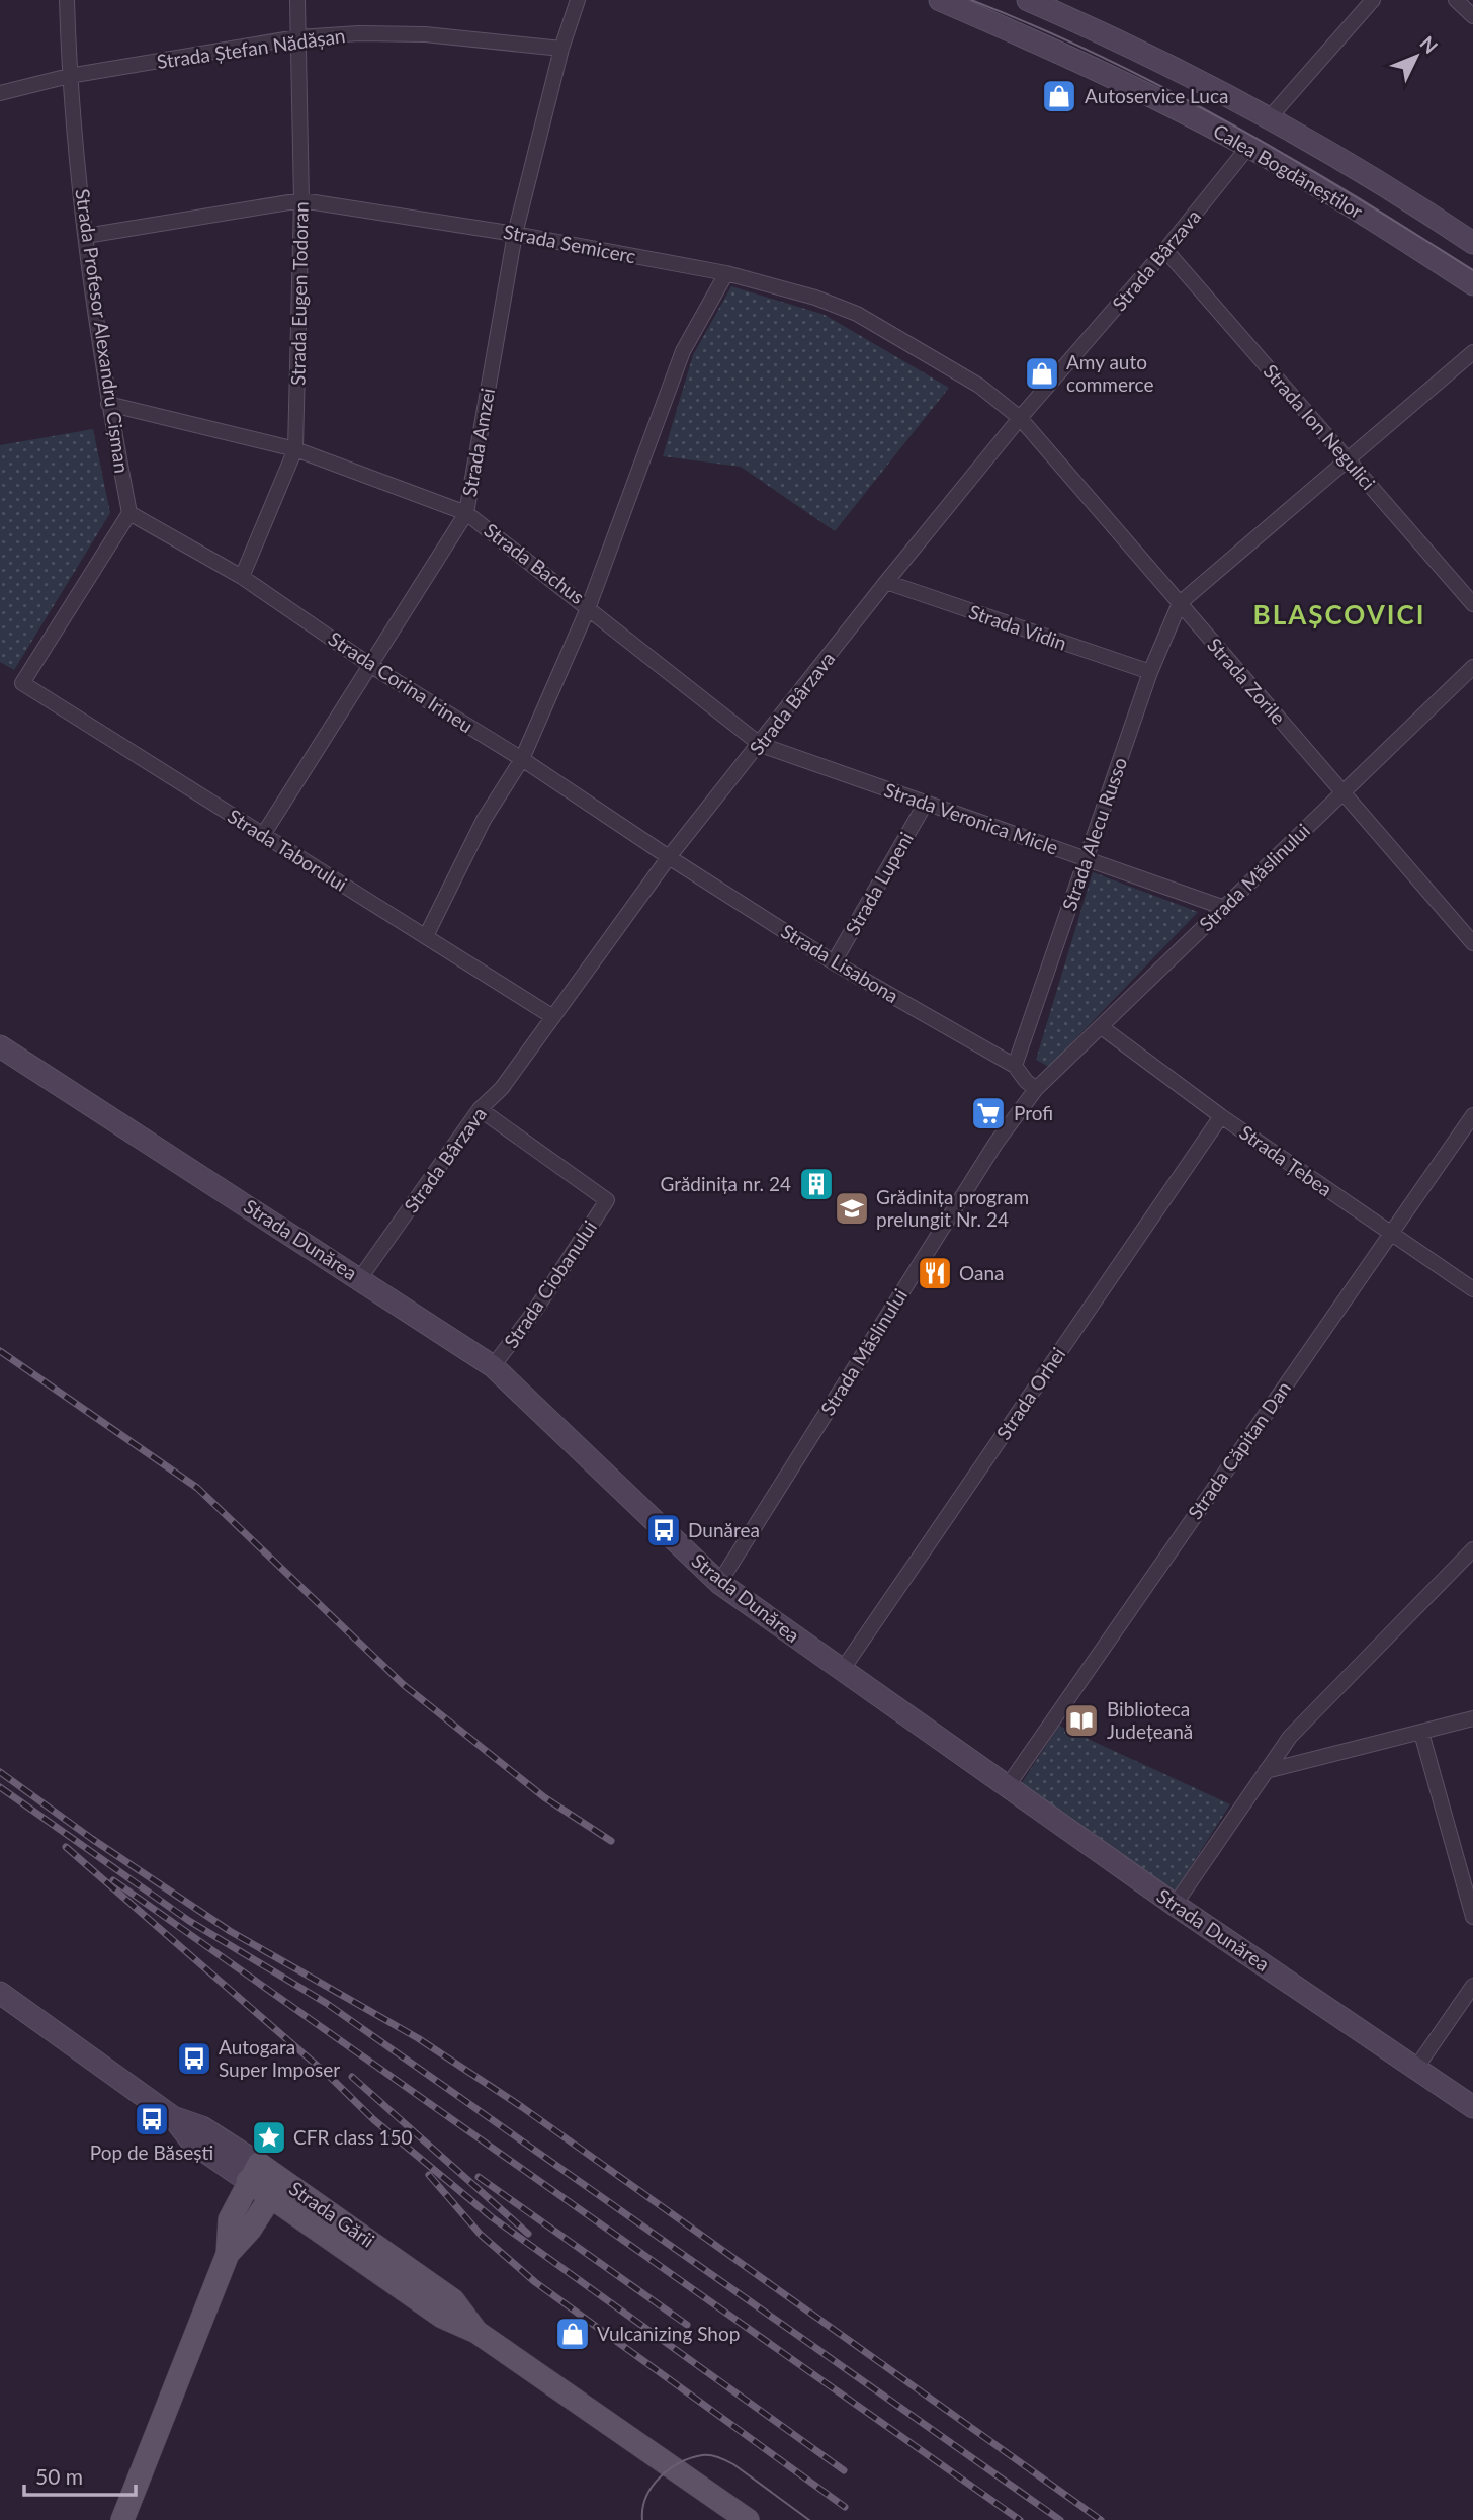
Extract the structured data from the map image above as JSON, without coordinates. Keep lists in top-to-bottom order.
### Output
{
  "streets": {
    "main road": ["Strada Gării"],
    "street": [
      "Strada Ștefan Nădășan",
      "Calea Bogdăneștilor",
      "Strada Semicerc",
      "Strada Bârzava",
      "Strada Eugen Todoran",
      "Strada Profesor Alexandru Cișman",
      "Strada Ion Negulici",
      "Strada Amzei",
      "Strada Bachus",
      "Strada Vidin",
      "Strada Zorile",
      "Strada Corina Irineu",
      "Strada Veronica Micle",
      "Strada Alecu Russo",
      "Strada Taborului",
      "Strada Măslinului",
      "Strada Lupeni",
      "Strada Lisabona",
      "Strada Țebea",
      "Strada Dunărea",
      "Strada Ciobanului",
      "Strada Orhei",
      "Strada Căpitan Dan"
    ]
  },
  "crossings": [
    ["Strada Ștefan Nădășan", "Strada Eugen Todoran"],
    ["Strada Ștefan Nădășan", "Strada Profesor Alexandru Cișman"],
    ["Strada Ștefan Nădășan", "Strada Amzei"],
    ["Calea Bogdăneștilor", "Strada Bârzava"],
    ["Strada Semicerc", "Strada Bârzava"],
    ["Strada Semicerc", "Strada Eugen Todoran"],
    ["Strada Semicerc", "Strada Profesor Alexandru Cișman"],
    ["Strada Semicerc", "Strada Amzei"],
    ["Strada Semicerc", "Strada Zorile"],
    ["Strada Bârzava", "Strada Ion Negulici"],
    ["Strada Bârzava", "Strada Bachus"],
    ["Strada Bârzava", "Strada Vidin"],
    ["Strada Bârzava", "Strada Zorile"],
    ["Strada Bârzava", "Strada Corina Irineu"],
    ["Strada Bârzava", "Strada Veronica Micle"],
    ["Strada Bârzava", "Strada Taborului"],
    ["Strada Bârzava", "Strada Lisabona"],
    ["Strada Bârzava", "Strada Dunărea"],
    ["Strada Bârzava", "Strada Ciobanului"],
    ["Strada Eugen Todoran", "Strada Bachus"],
    ["Strada Eugen Todoran", "Strada Corina Irineu"],
    ["Strada Profesor Alexandru Cișman", "Strada Bachus"],
    ["Strada Profesor Alexandru Cișman", "Strada Corina Irineu"],
    ["Strada Profesor Alexandru Cișman", "Strada Taborului"],
    ["Strada Amzei", "Strada Bachus"],
    ["Strada Amzei", "Strada Corina Irineu"],
    ["Strada Amzei", "Strada Taborului"],
    ["Strada Bachus", "Strada Veronica Micle"],
    ["Strada Vidin", "Strada Alecu Russo"],
    ["Strada Zorile", "Strada Alecu Russo"],
    ["Strada Zorile", "Strada Măslinului"],
    ["Strada Corina Irineu", "Strada Taborului"],
    ["Strada Corina Irineu", "Strada Lisabona"],
    ["Strada Veronica Micle", "Strada Alecu Russo"],
    ["Strada Veronica Micle", "Strada Măslinului"],
    ["Strada Veronica Micle", "Strada Lupeni"],
    ["Strada Alecu Russo", "Strada Lisabona"],
    ["Strada Măslinului", "Strada Țebea"],
    ["Strada Măslinului", "Strada Dunărea"],
    ["Strada Lupeni", "Strada Lisabona"],
    ["Strada Țebea", "Strada Orhei"],
    ["Strada Țebea", "Strada Căpitan Dan"],
    ["Strada Dunărea", "Strada Ciobanului"],
    ["Strada Dunărea", "Strada Orhei"],
    ["Strada Dunărea", "Strada Căpitan Dan"]
  ],
  "districts": ["BLAȘCOVICI"],
  "places": {
    "shop": ["Autoservice Luca", "Amy auto commerce", "Vulcanizing Shop"],
    "supermarket": ["Profi"],
    "building": ["Grădinița nr. 24"],
    "school or university": ["Grădinița program prelungit Nr. 24"],
    "restaurant": ["Oana"],
    "bus stop": ["Dunărea", "Autogara Super Imposer", "Pop de Băsești"],
    "library": ["Biblioteca Județeană"],
    "place": ["CFR class 150"]
  },
  "scale_bar": "50 m",
  "north": "top right"
}
